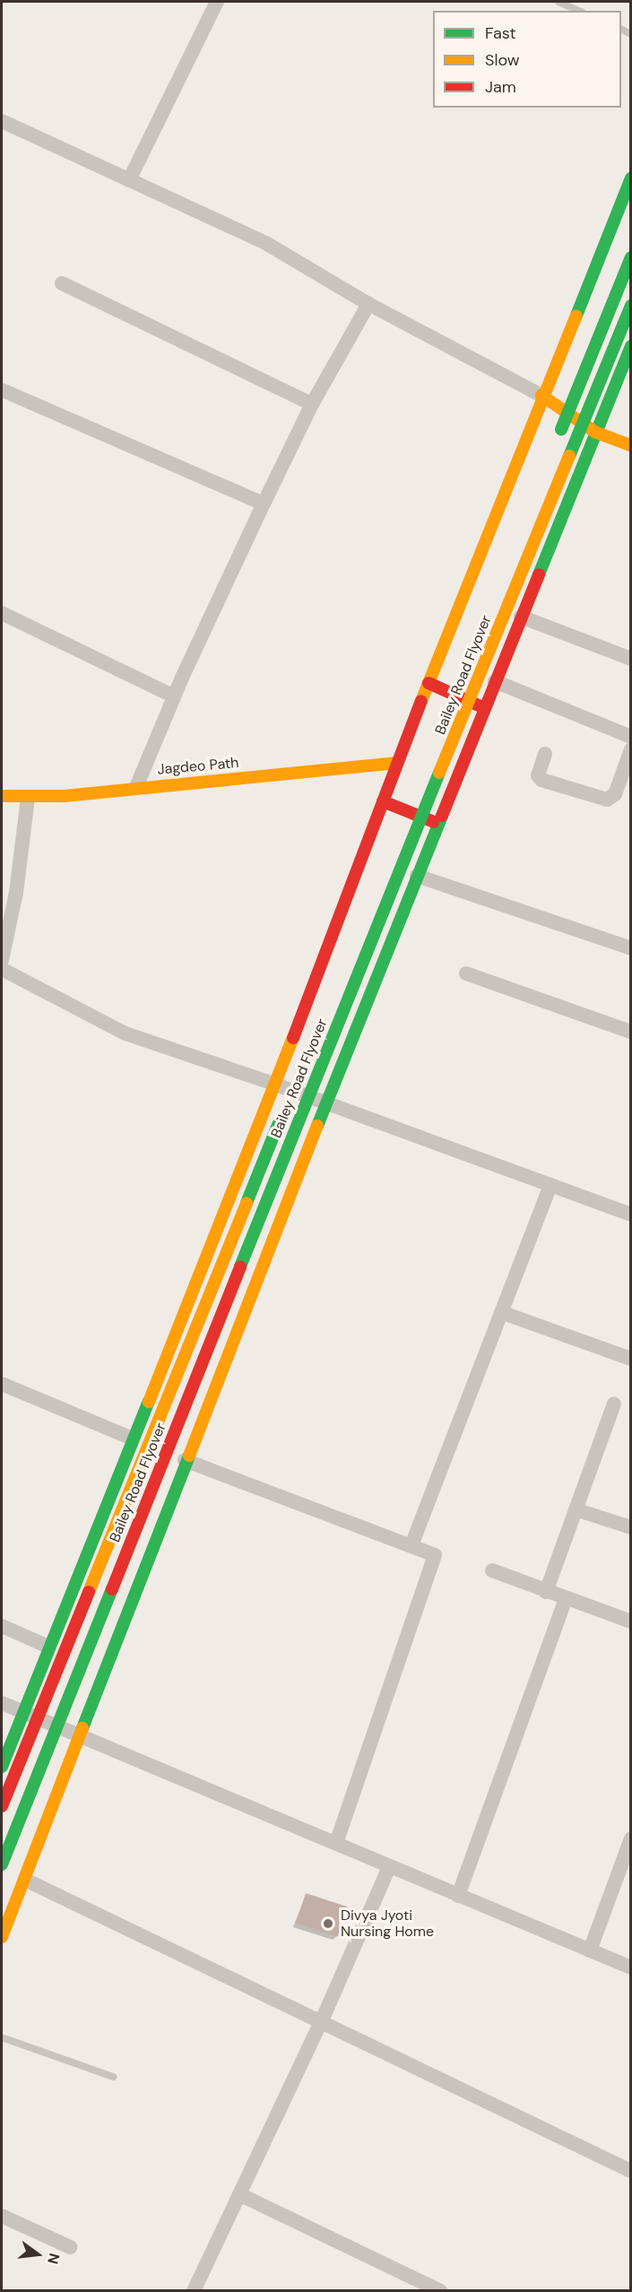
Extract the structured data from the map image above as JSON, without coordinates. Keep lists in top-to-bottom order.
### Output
{
  "streets": {
    "main road": ["Bailey Road Flyover", "Jagdeo Path"]
  },
  "places": ["Divya Jyoti Nursing Home"],
  "legend": ["Fast", "Slow", "Jam"],
  "north": "right"
}
